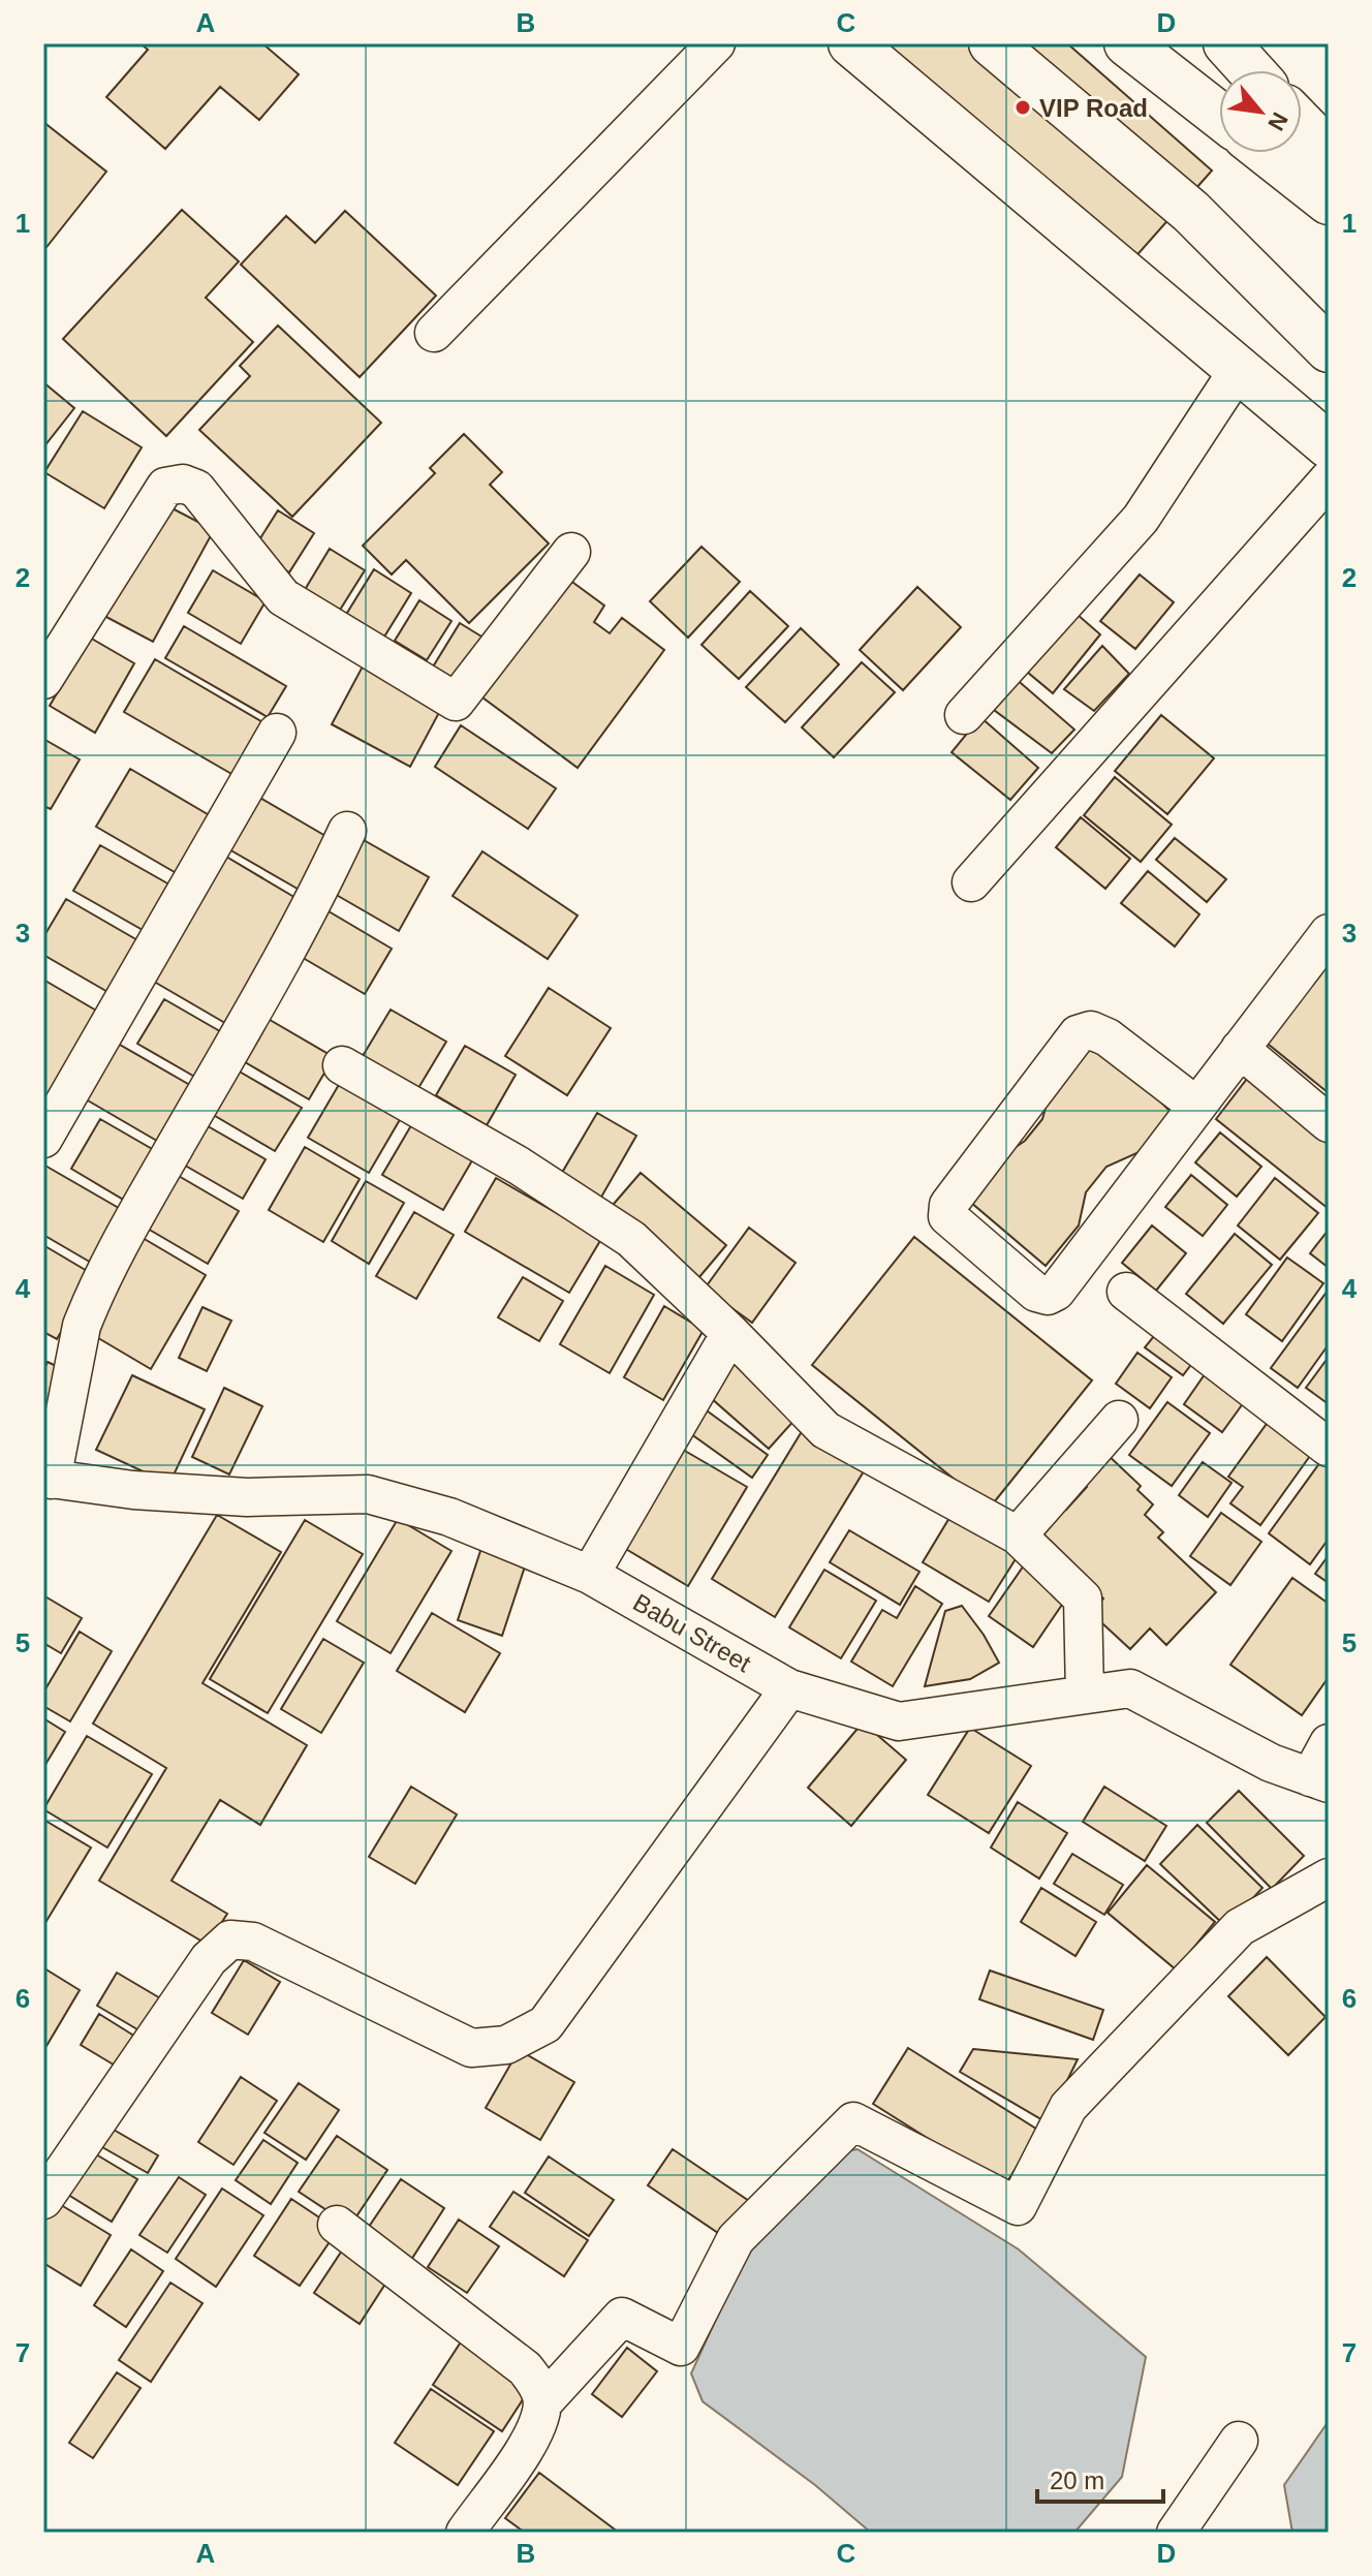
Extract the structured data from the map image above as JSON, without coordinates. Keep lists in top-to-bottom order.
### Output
{
  "streets": {
    "street": ["Babu Street"]
  },
  "places": ["VIP Road"],
  "scale_bar": "20 m",
  "north": "bottom right",
  "grid": {
    "columns": [
      "A",
      "B",
      "C",
      "D"
    ],
    "rows": [
      "1",
      "2",
      "3",
      "4",
      "5",
      "6",
      "7"
    ]
  }
}
